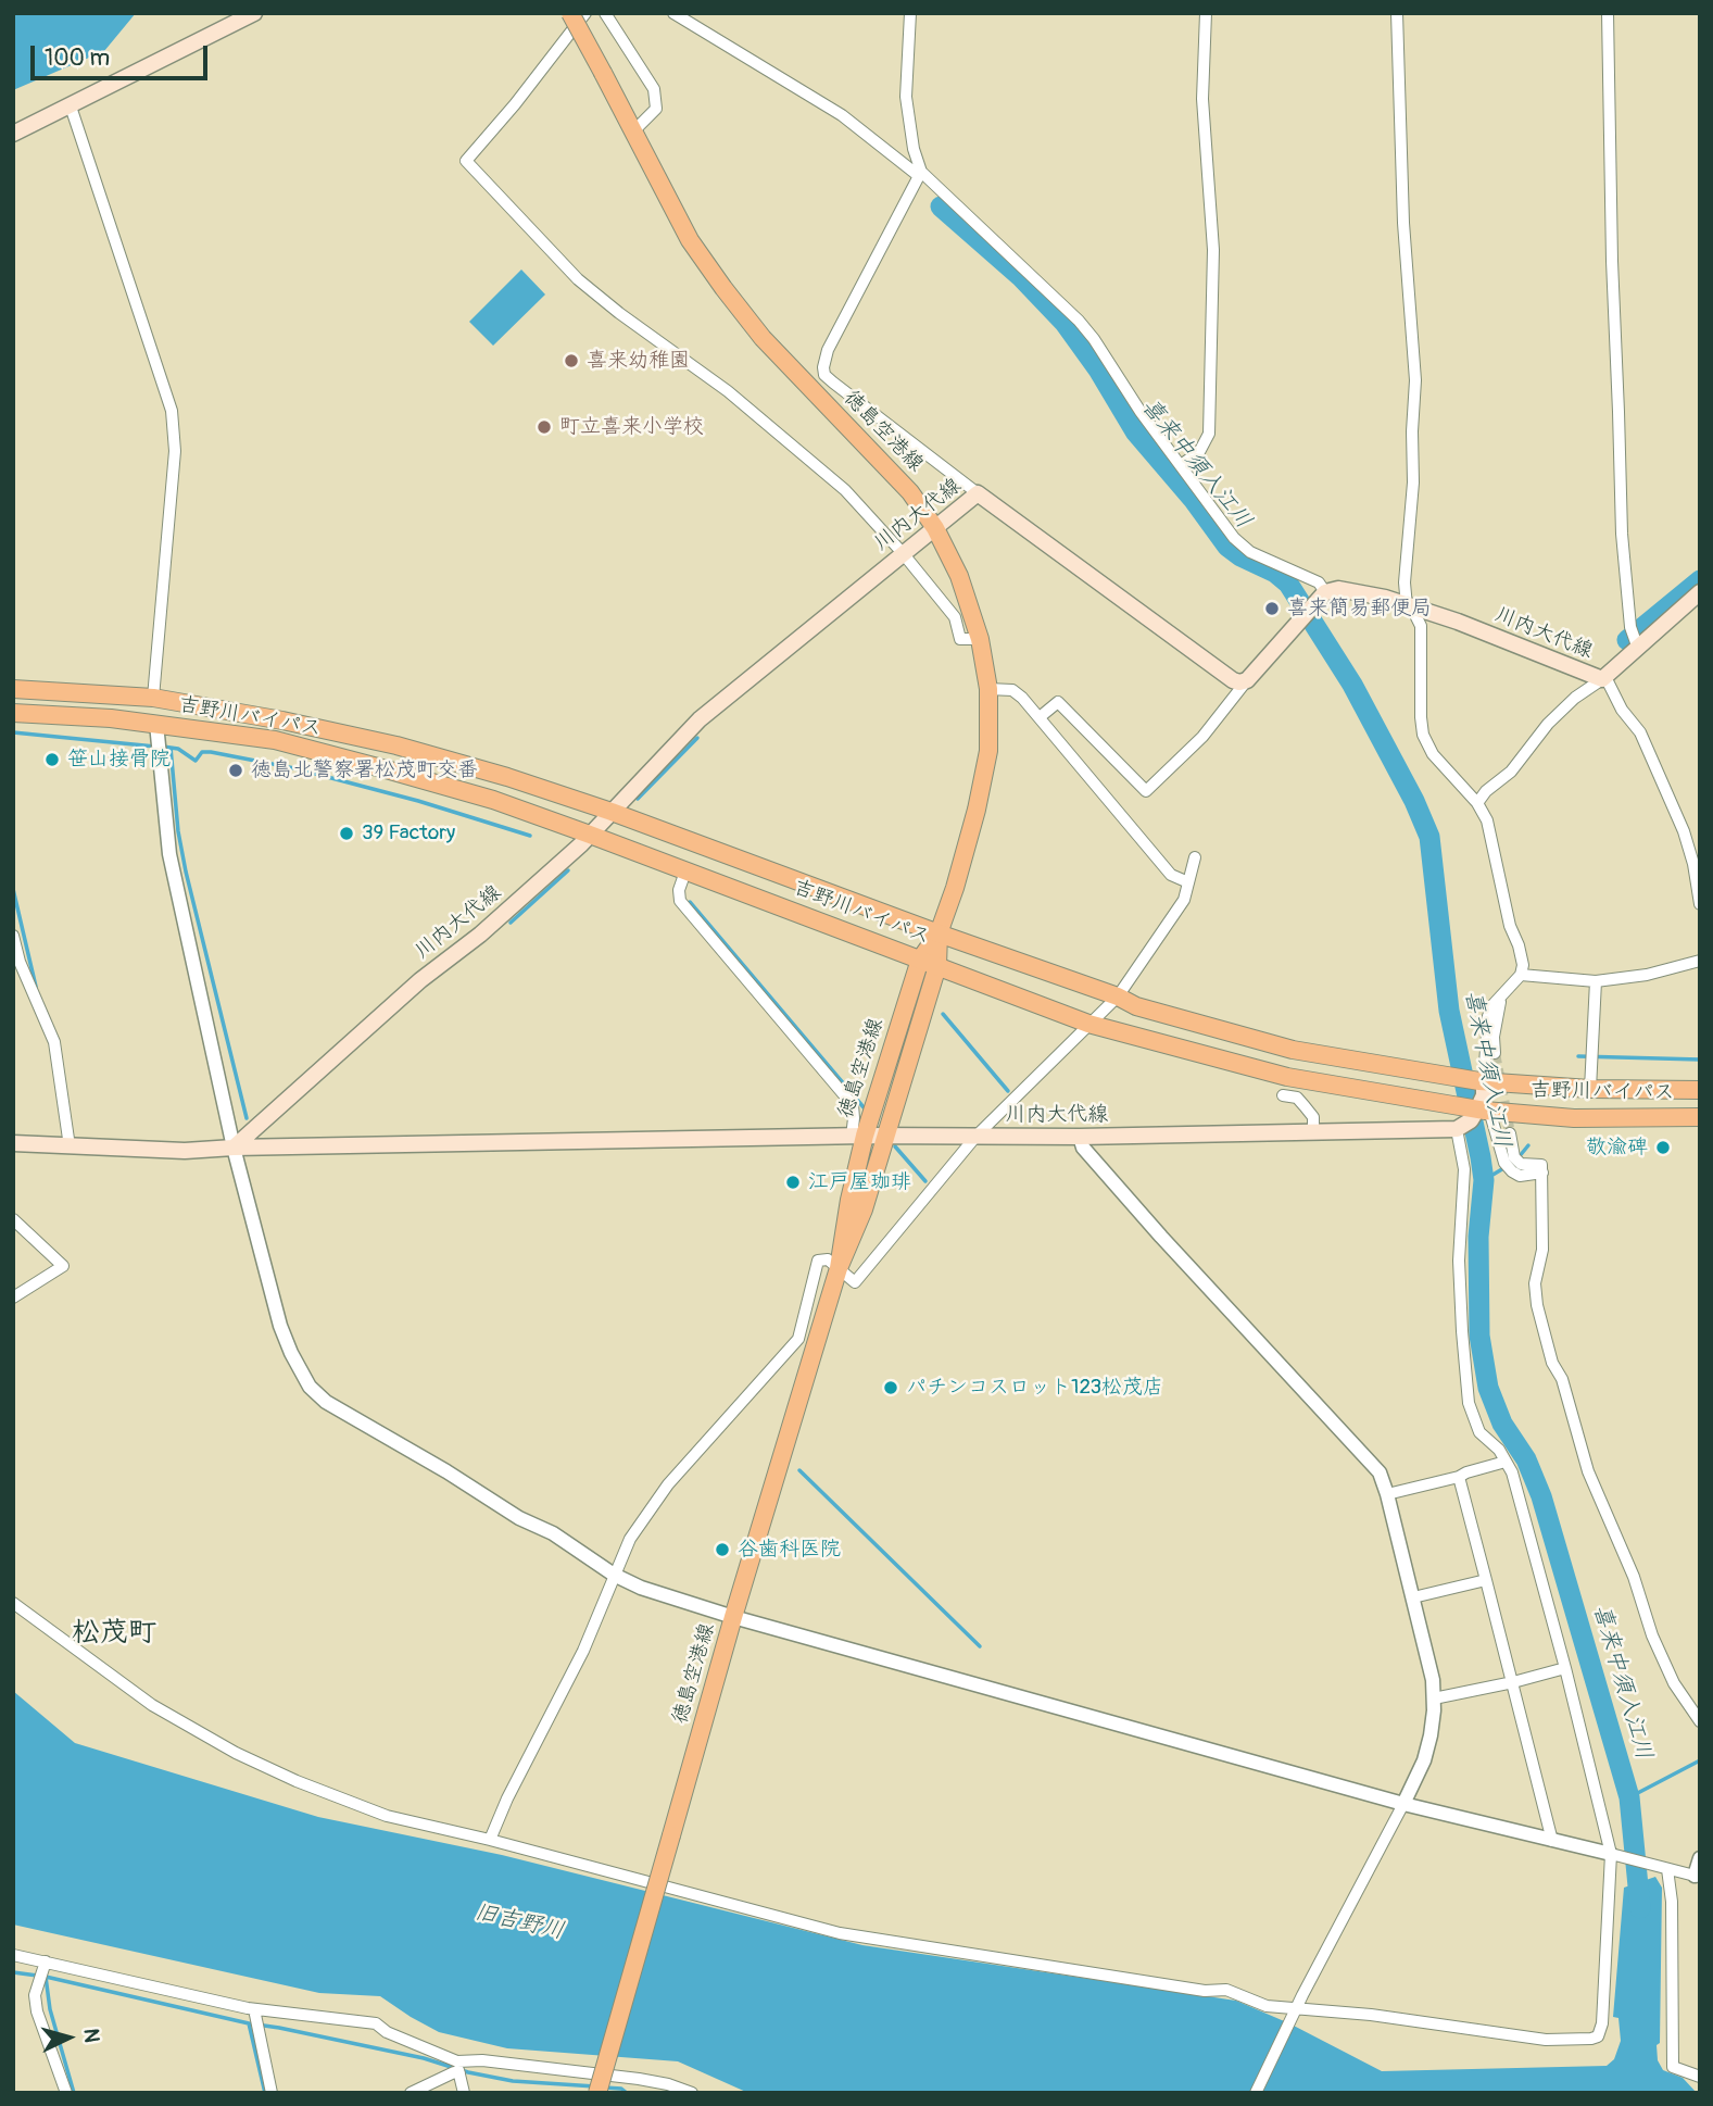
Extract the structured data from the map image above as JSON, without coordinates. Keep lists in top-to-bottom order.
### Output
{
  "streets": {
    "main road": ["徳島空港線", "川内大代線", "吉野川バイパス"]
  },
  "crossings": [
    ["徳島空港線", "川内大代線"],
    ["徳島空港線", "吉野川バイパス"],
    ["川内大代線", "吉野川バイパス"]
  ],
  "districts": ["松茂町"],
  "water": ["喜来中須入江川", "旧吉野川"],
  "places": [
    "喜来幼稚園",
    "町立喜来小学校",
    "喜来簡易郵便局",
    "笹山接骨院",
    "徳島北警察署松茂町交番",
    "39 Factory",
    "敬渝碑",
    "江戸屋珈琲",
    "パチンコスロット123松茂店",
    "谷歯科医院"
  ],
  "scale_bar": "100 m",
  "north": "right"
}
